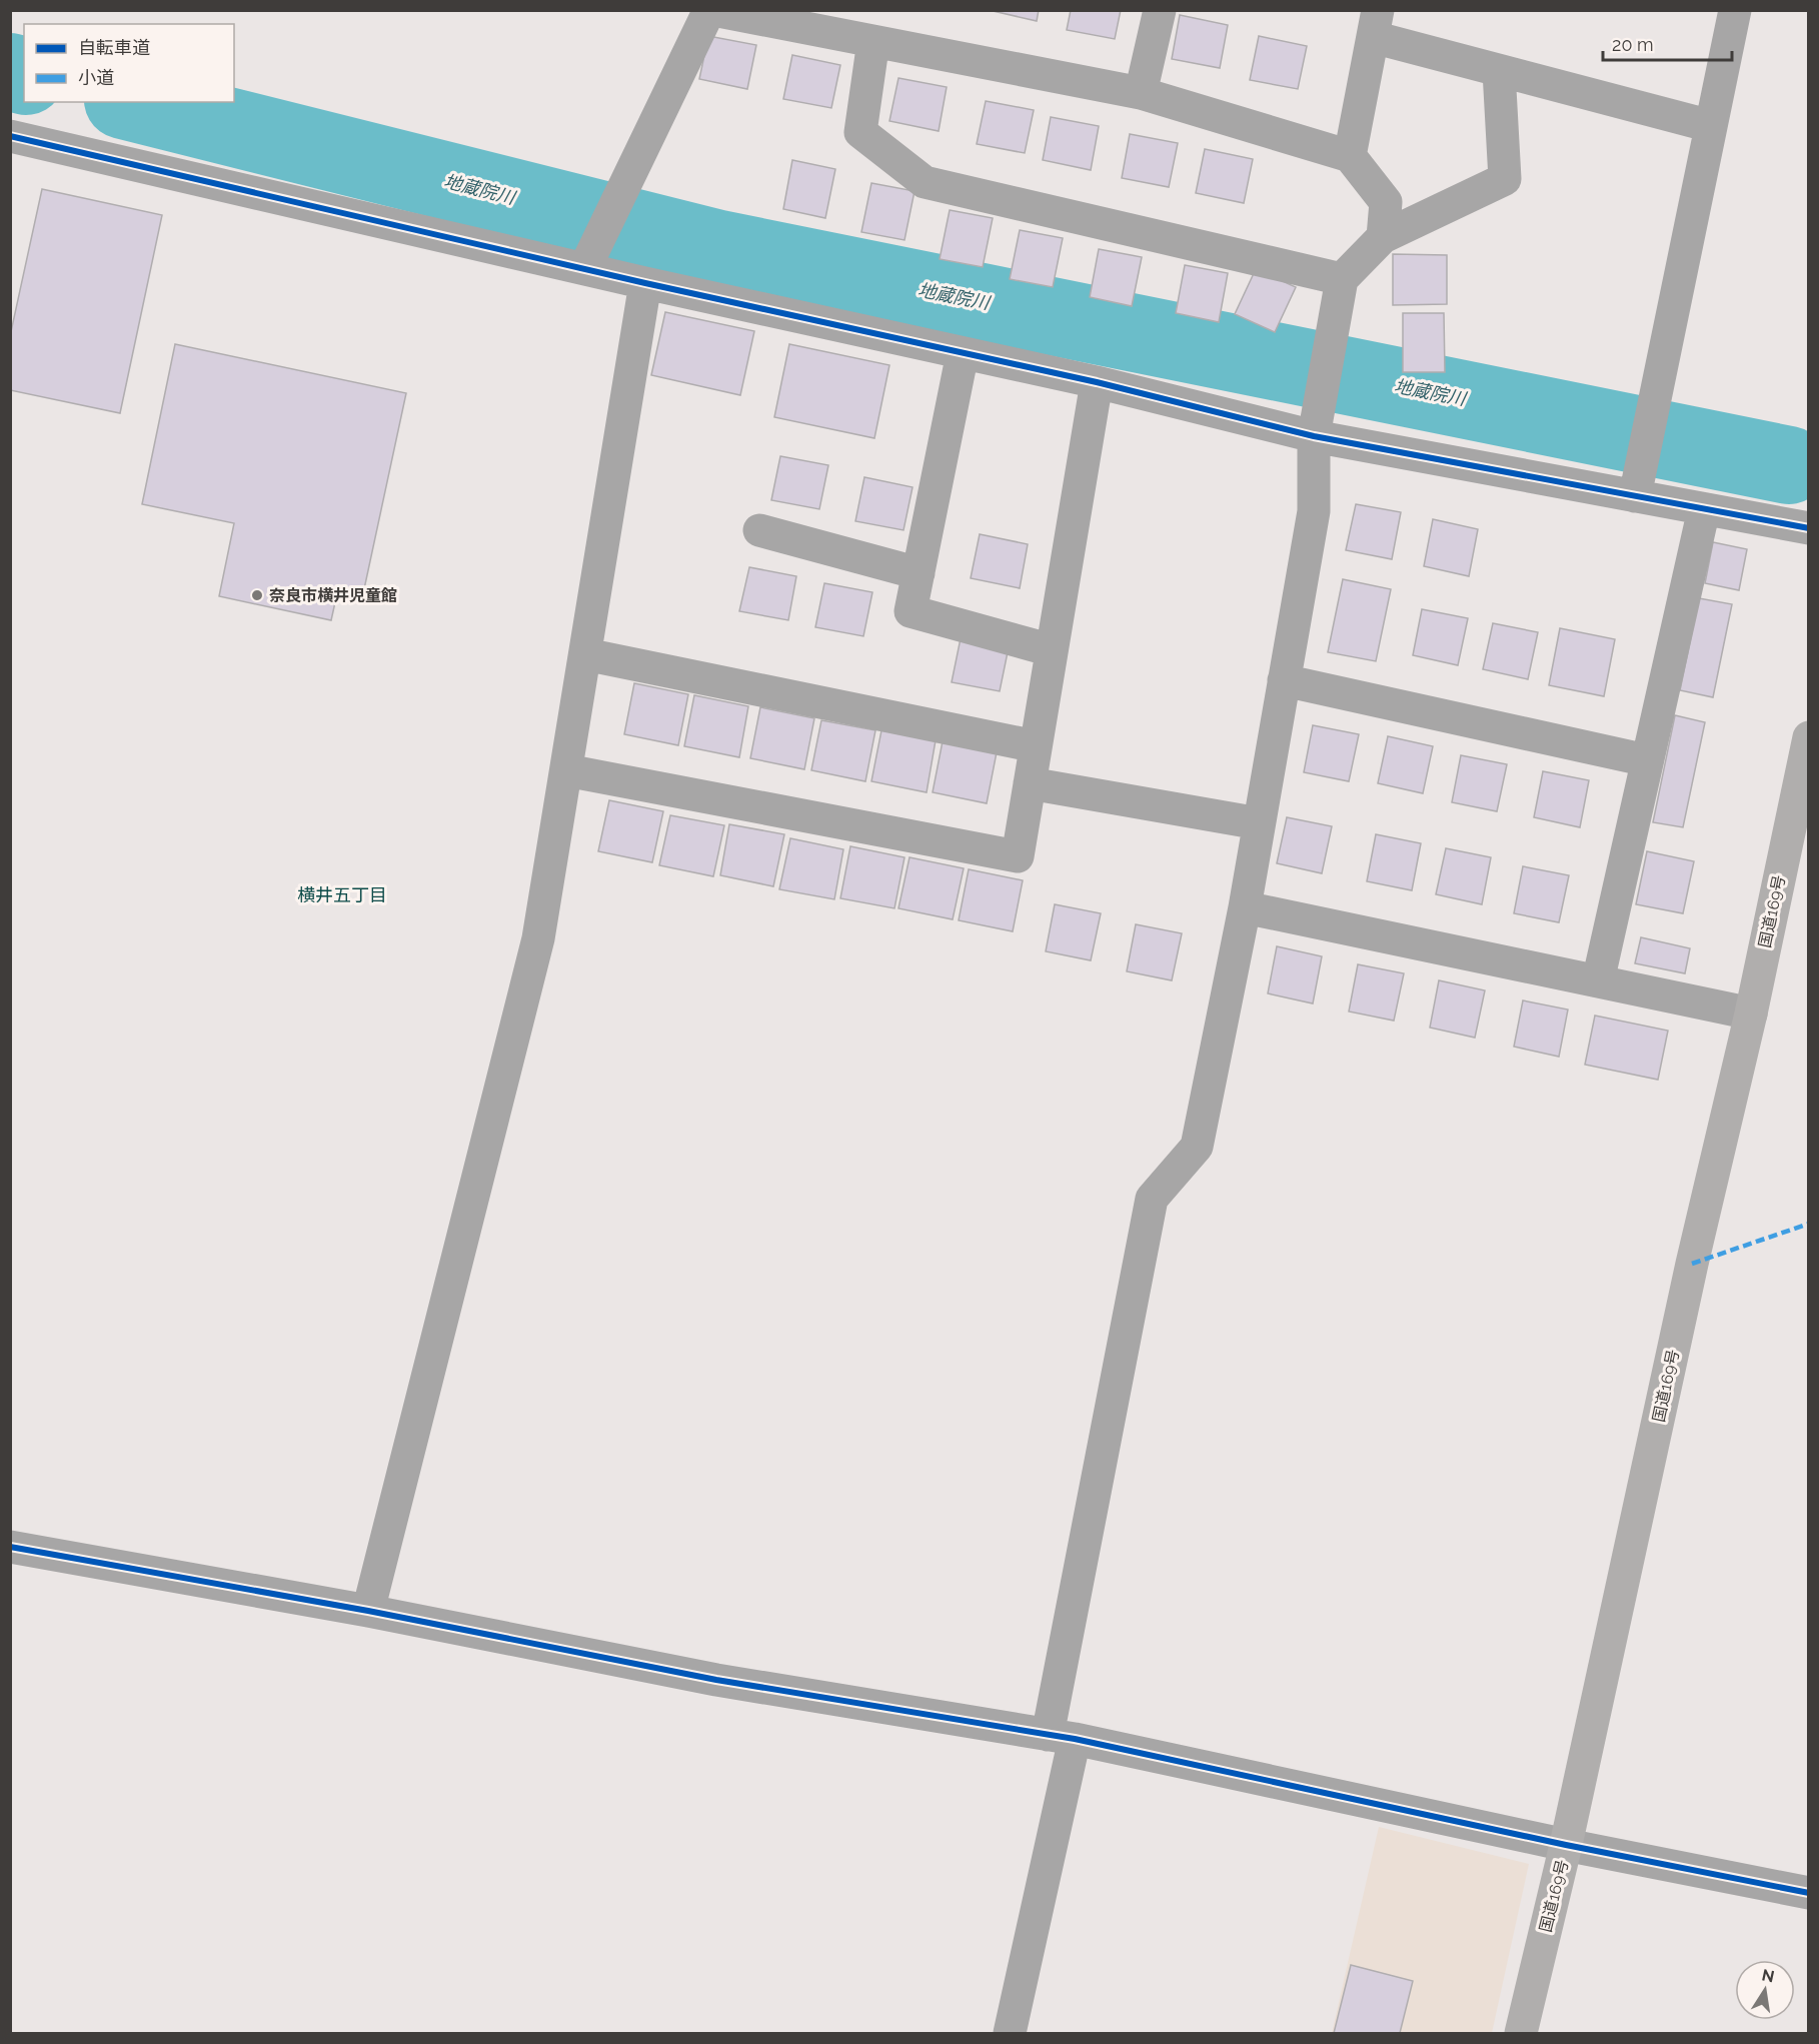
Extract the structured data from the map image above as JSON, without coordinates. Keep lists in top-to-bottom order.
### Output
{
  "streets": {
    "highway": ["国道169号"]
  },
  "districts": ["横井五丁目"],
  "water": ["地蔵院川"],
  "places": ["奈良市横井児童館"],
  "legend": ["自転車道", "小道"],
  "scale_bar": "20 m",
  "north": "top"
}
